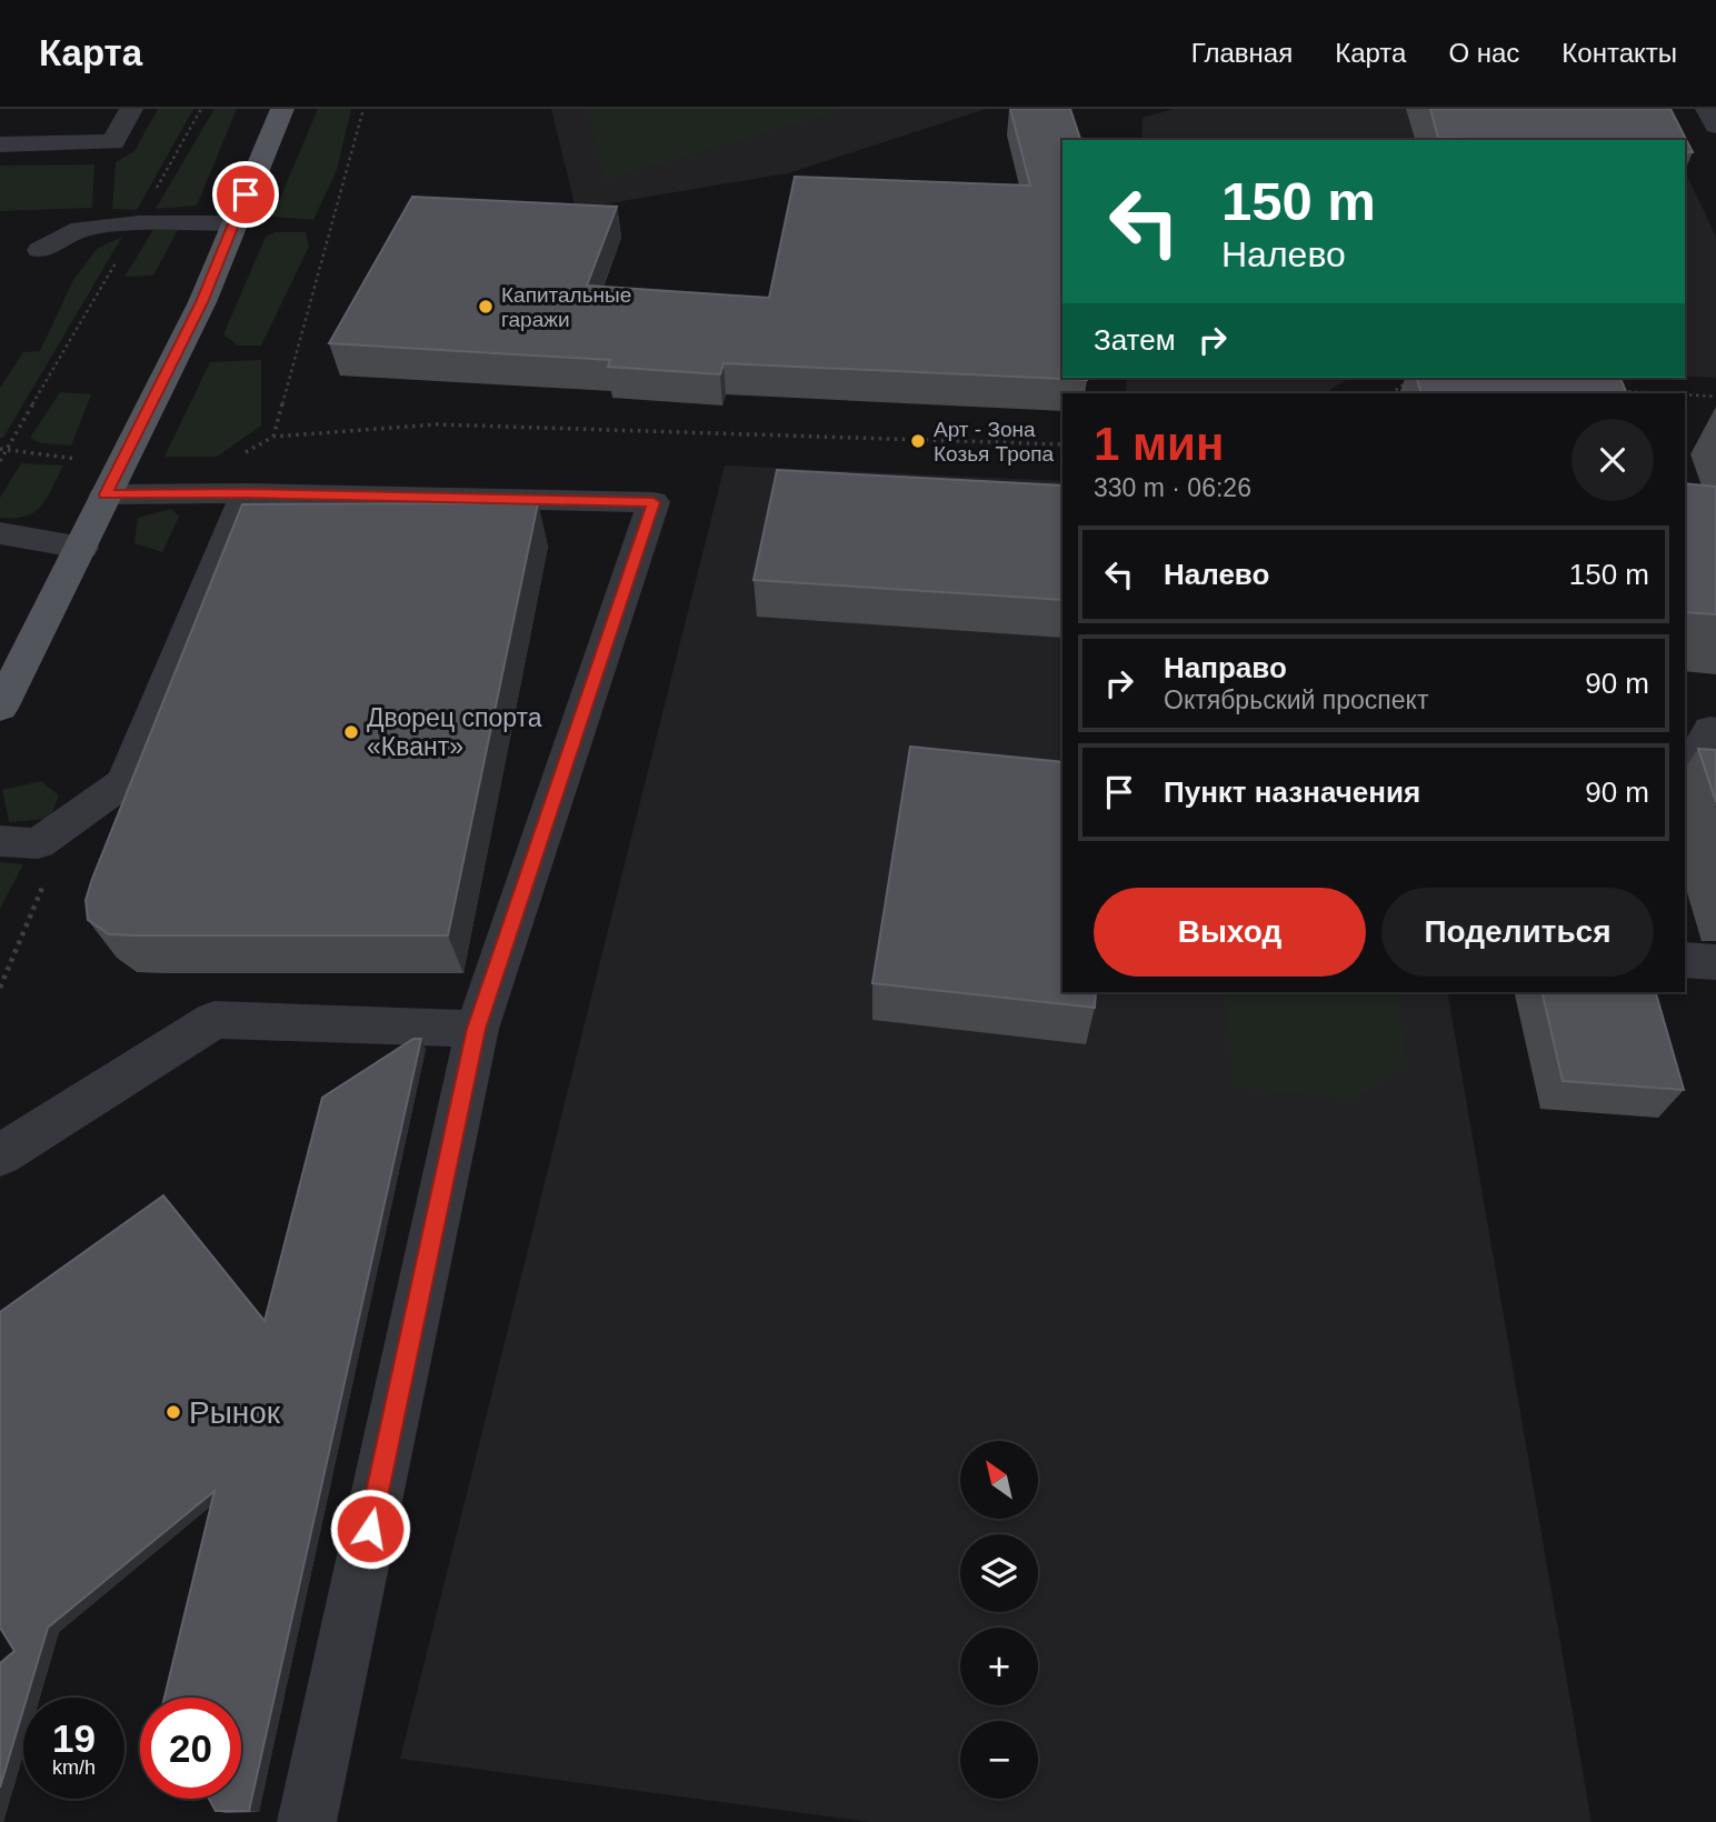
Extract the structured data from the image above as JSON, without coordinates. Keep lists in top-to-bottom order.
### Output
{
  "places": [
    "Капитальные гаражи",
    "Арт - Зона Козья Тропа",
    "Дворец спорта «Квант»",
    "Рынок"
  ],
  "north": "top left",
  "page": {
    "header": "Карта",
    "nav": [
      "Главная",
      "Карта",
      "О нас",
      "Контакты"
    ],
    "turn": ["150 m", "Налево"],
    "then": "Затем",
    "heading": ["1 мин", "330 m · 06:26"],
    "list": [
      {
        "name": "Налево",
        "value": "150 m"
      },
      {
        "name": "Направо",
        "note": "Октябрьский проспект",
        "value": "90 m"
      },
      {
        "name": "Пункт назначения",
        "value": "90 m"
      }
    ],
    "buttons": ["Выход", "Поделиться"],
    "map_buttons": ["+", "−"],
    "speed": "19 km/h",
    "limit": "20"
  }
}
